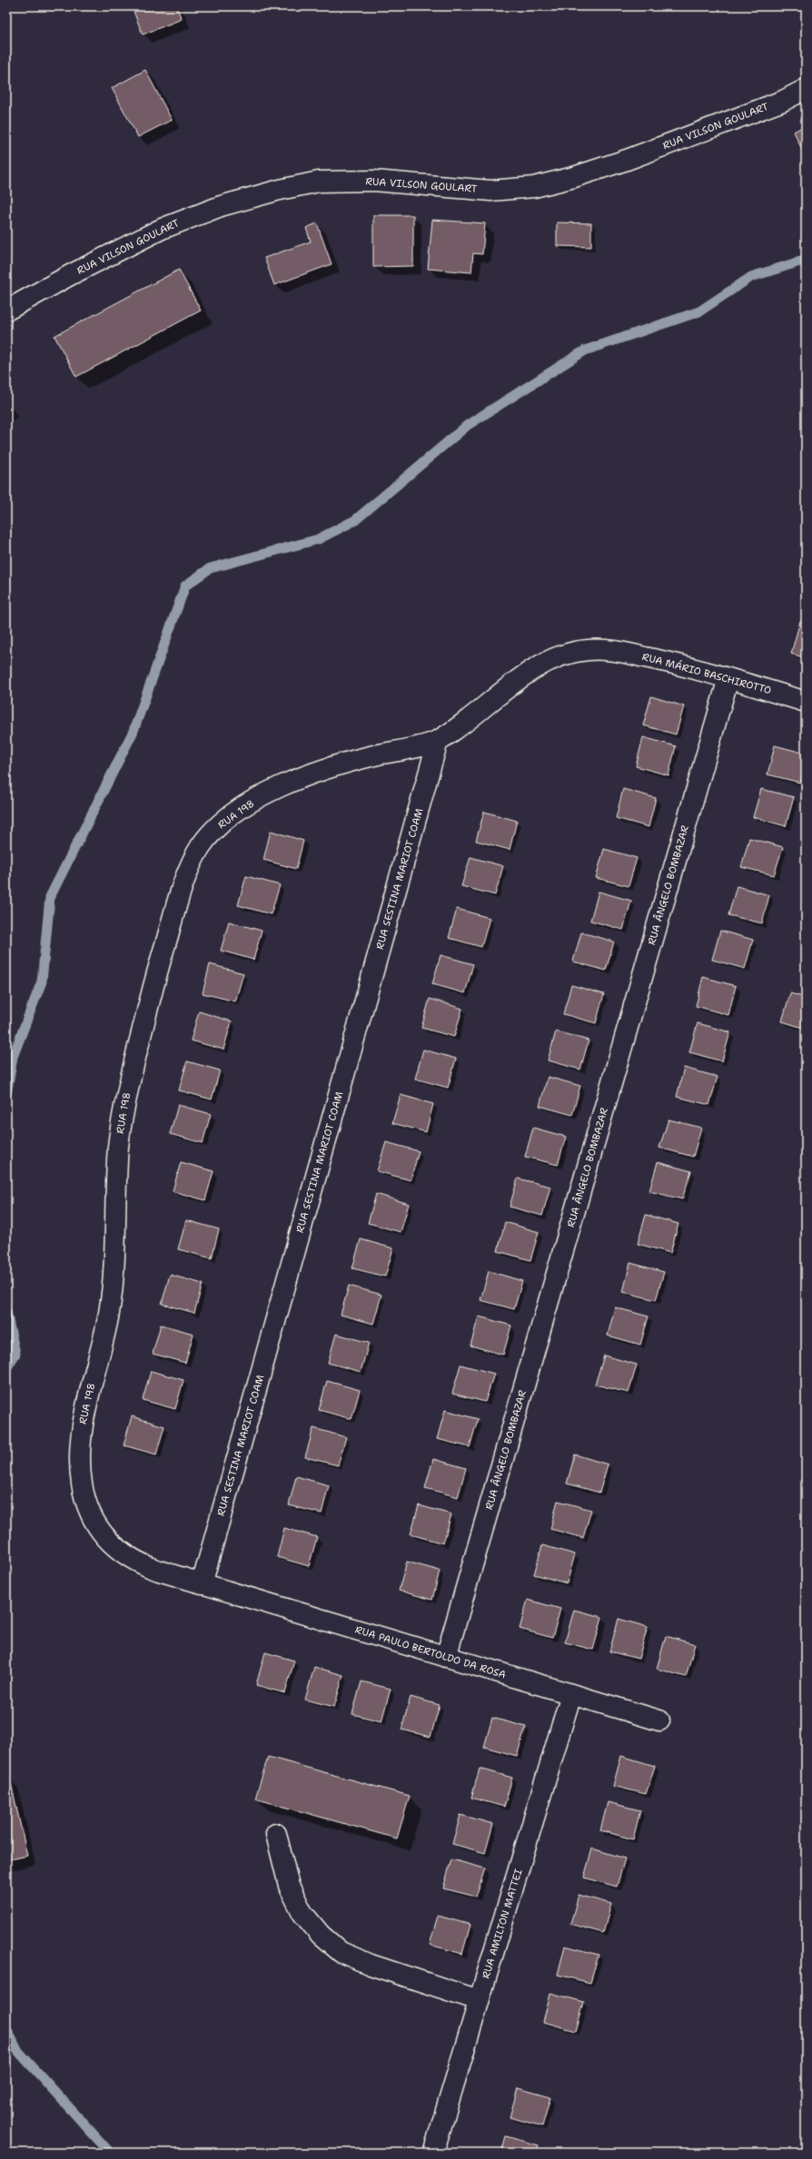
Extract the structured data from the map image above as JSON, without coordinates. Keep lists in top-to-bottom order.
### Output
{
  "streets": {
    "street": [
      "RUA VILSON GOULART",
      "RUA MÁRIO BASCHIROTTO",
      "RUA 198",
      "RUA SESTINA MARIOT COAM",
      "RUA ÂNGELO BOMBAZAR",
      "RUA PAULO BERTOLDO DA ROSA",
      "RUA AMILTON MATTEI"
    ]
  },
  "crossings": [
    ["RUA MÁRIO BASCHIROTTO", "RUA 198"],
    ["RUA MÁRIO BASCHIROTTO", "RUA SESTINA MARIOT COAM"],
    ["RUA MÁRIO BASCHIROTTO", "RUA ÂNGELO BOMBAZAR"],
    ["RUA 198", "RUA SESTINA MARIOT COAM"],
    ["RUA 198", "RUA PAULO BERTOLDO DA ROSA"],
    ["RUA SESTINA MARIOT COAM", "RUA PAULO BERTOLDO DA ROSA"],
    ["RUA ÂNGELO BOMBAZAR", "RUA PAULO BERTOLDO DA ROSA"],
    ["RUA PAULO BERTOLDO DA ROSA", "RUA AMILTON MATTEI"]
  ]
}
